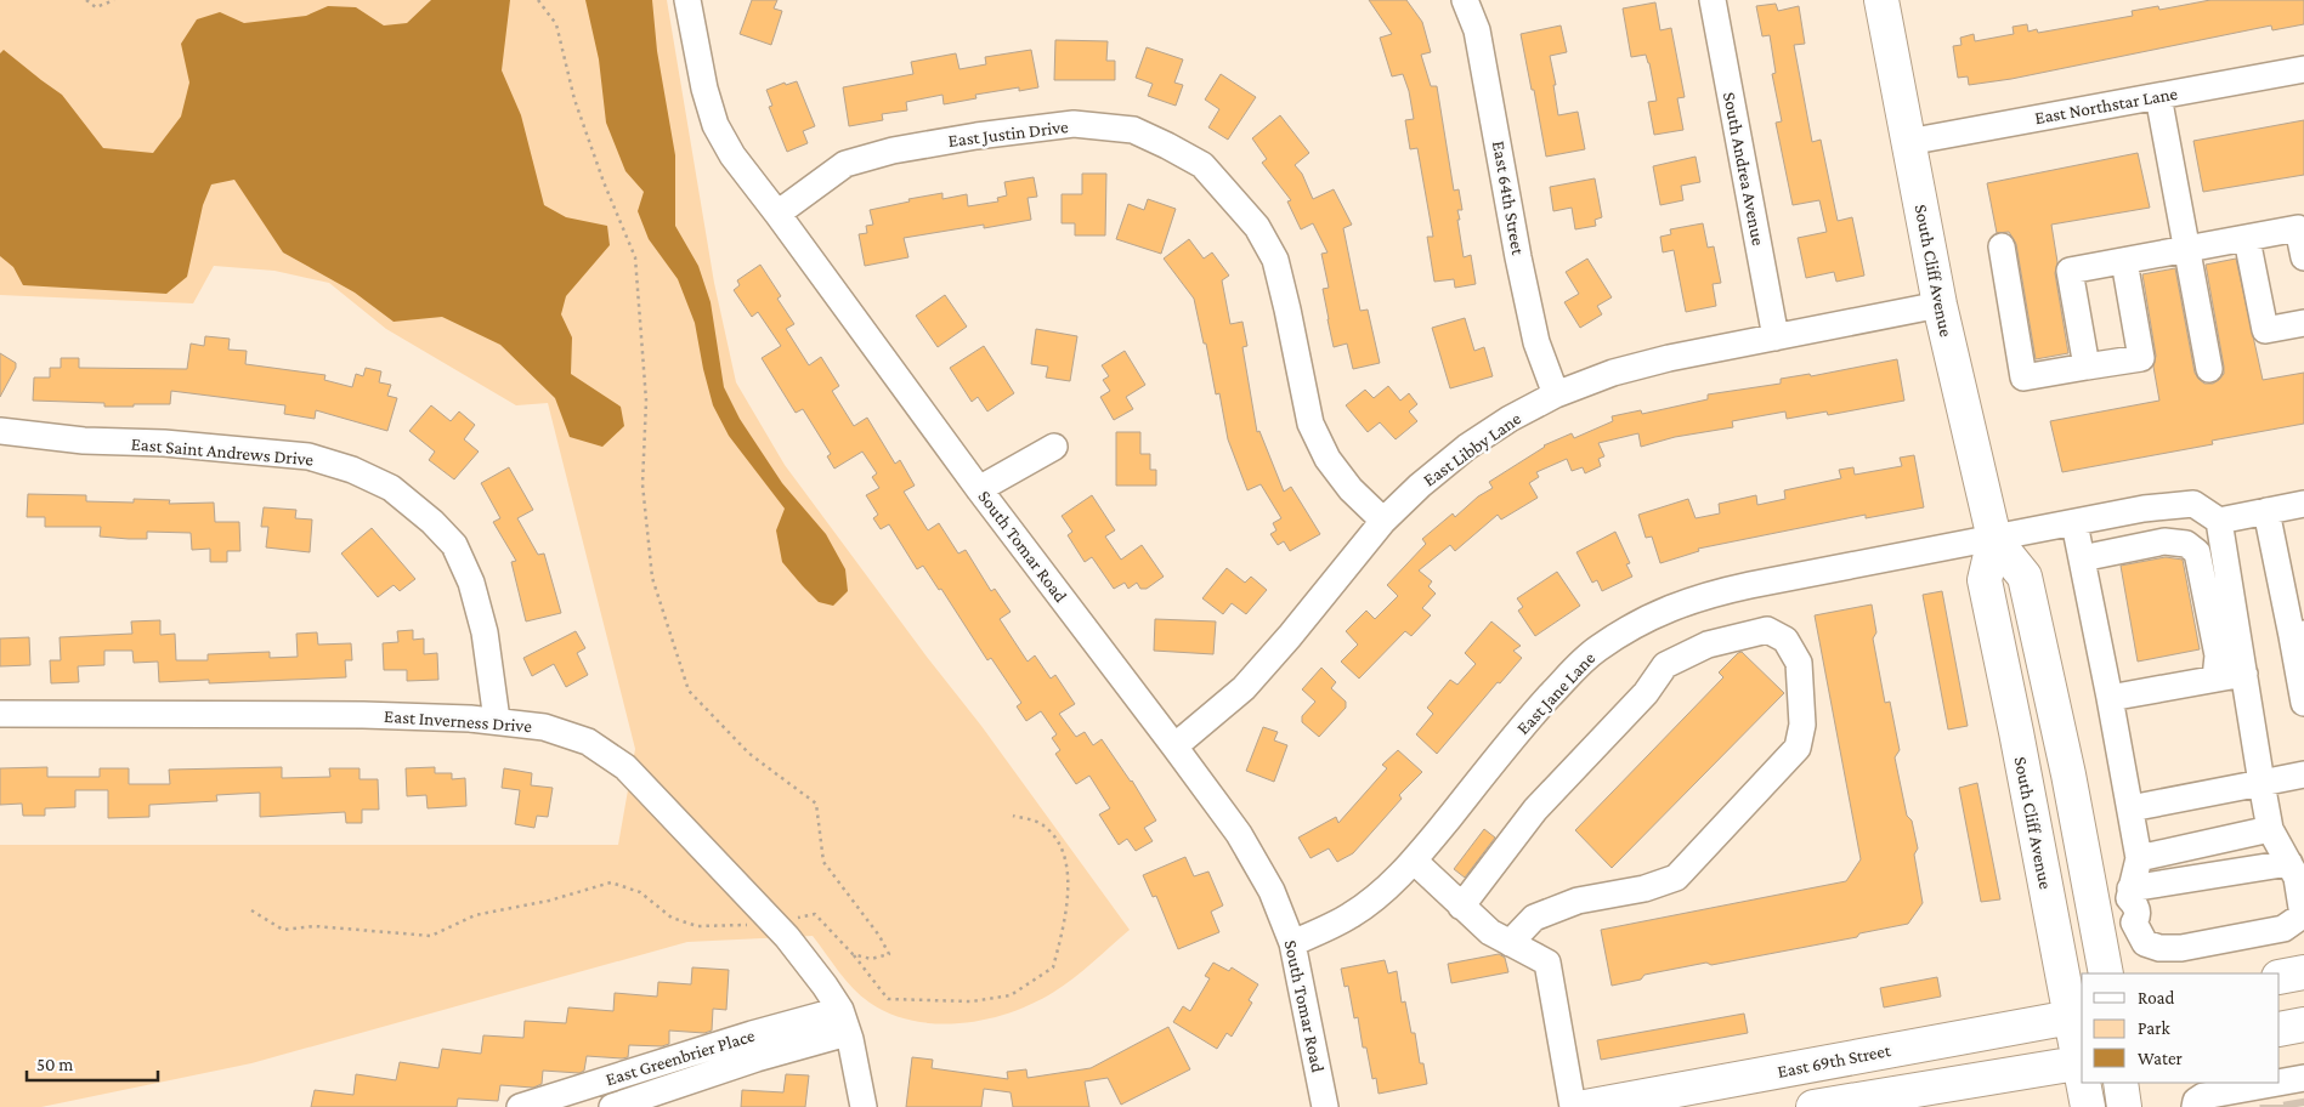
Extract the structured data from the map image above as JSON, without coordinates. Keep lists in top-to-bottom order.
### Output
{
  "streets": {
    "main road": ["South Cliff Avenue", "East 69th Street"],
    "street": [
      "East Northstar Lane",
      "East Justin Drive",
      "South Andrea Avenue",
      "East 64th Street",
      "East Libby Lane",
      "East Saint Andrews Drive",
      "South Tomar Road",
      "East Jane Lane",
      "East Inverness Drive",
      "East Greenbrier Place"
    ]
  },
  "crossings": [
    ["East Northstar Lane", "South Cliff Avenue"],
    ["East Justin Drive", "East Libby Lane"],
    ["East Justin Drive", "South Tomar Road"],
    ["South Andrea Avenue", "East Libby Lane"],
    ["East 64th Street", "East Libby Lane"],
    ["South Cliff Avenue", "East Libby Lane"],
    ["South Cliff Avenue", "East Jane Lane"],
    ["South Cliff Avenue", "East 69th Street"],
    ["East Libby Lane", "South Tomar Road"],
    ["East Saint Andrews Drive", "East Inverness Drive"],
    ["South Tomar Road", "East Jane Lane"],
    ["East Inverness Drive", "East Greenbrier Place"]
  ],
  "legend": ["Road", "Park", "Water"],
  "scale_bar": "50 m"
}
